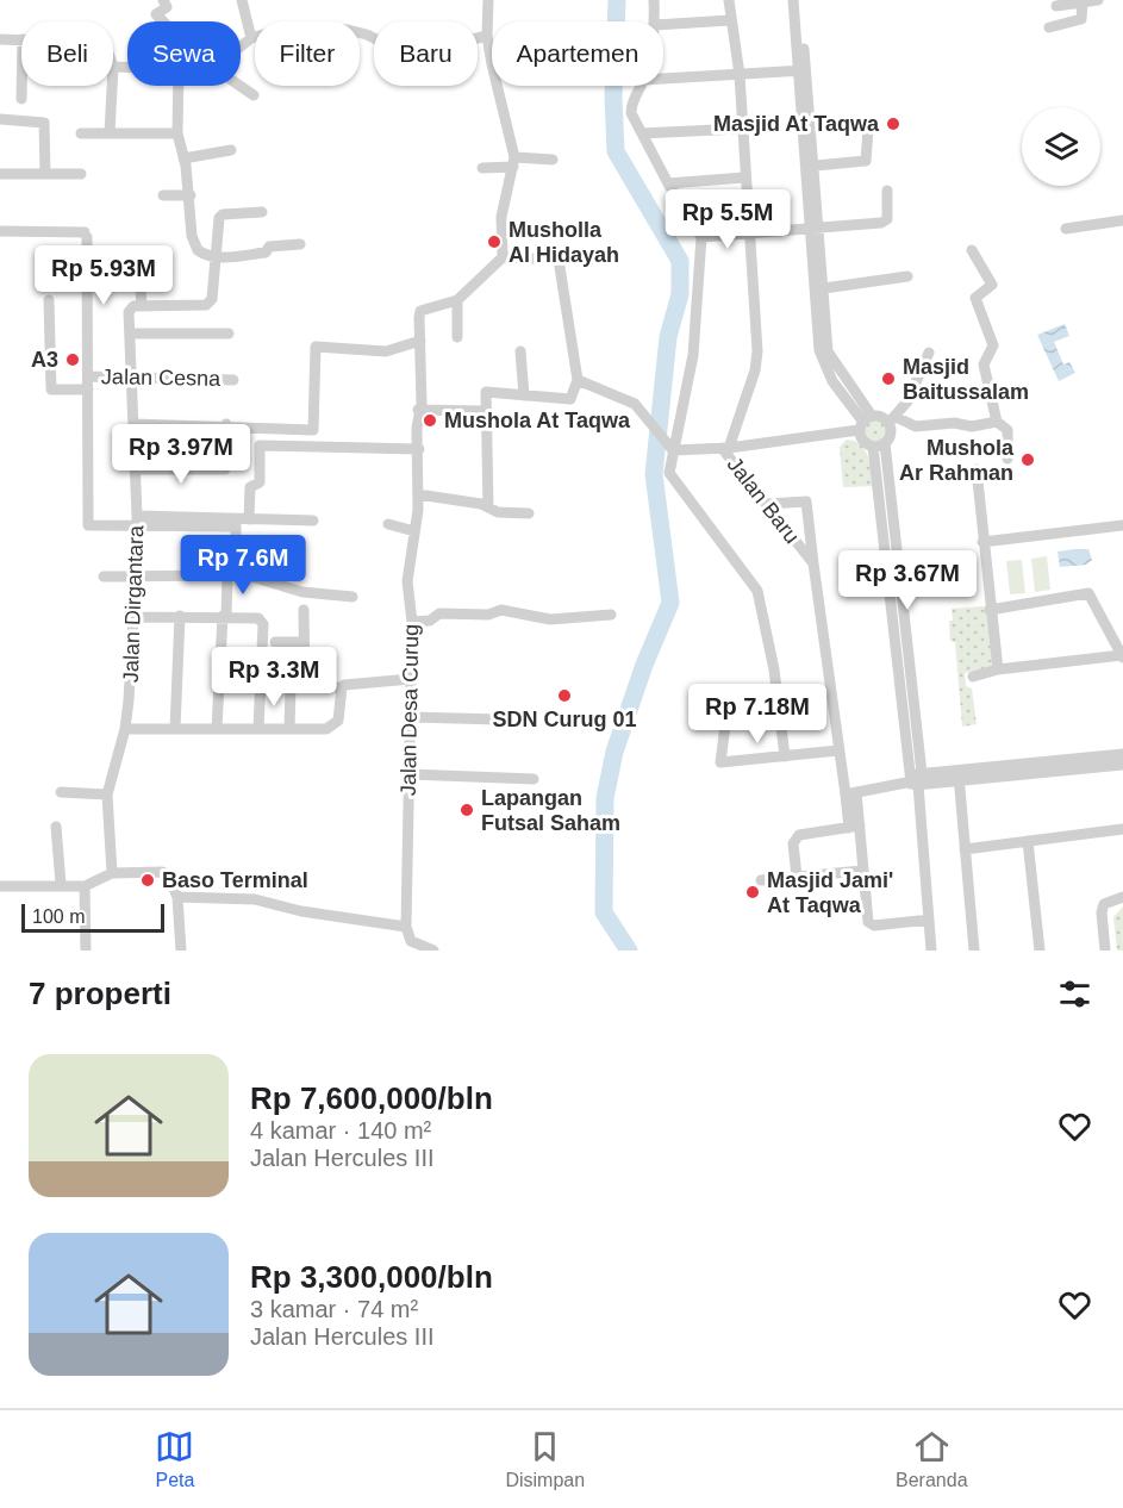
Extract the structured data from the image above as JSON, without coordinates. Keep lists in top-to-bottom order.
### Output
{
  "streets": {
    "street": [
      "Jalan Cesna",
      "Jalan Baru",
      "Jalan Dirgantara",
      "Jalan Desa Curug"
    ]
  },
  "crossings": [
    ["Jalan Cesna", "Jalan Dirgantara"]
  ],
  "places": [
    "Masjid At Taqwa",
    "Musholla Al Hidayah",
    "A3",
    "Masjid Baitussalam",
    "Mushola At Taqwa",
    "Mushola Ar Rahman",
    "SDN Curug 01",
    "Lapangan Futsal Saham",
    "Baso Terminal",
    "Masjid Jami' At Taqwa"
  ],
  "scale_bar": "100 m",
  "page": {
    "chip": [
      "Beli",
      "Sewa",
      "Filter",
      "Baru",
      "Apartemen"
    ],
    "price": [
      "Rp 5.5M",
      "Rp 5.93M",
      "Rp 3.97M",
      "Rp 7.6M",
      "Rp 3.67M",
      "Rp 3.3M",
      "Rp 7.18M"
    ],
    "scale": "100 m",
    "heading": "7 properti",
    "list": [
      {
        "name": "Rp 7,600,000/bln",
        "note": "4 kamar · 140 m² · Jalan Hercules III"
      },
      {
        "name": "Rp 3,300,000/bln",
        "note": "3 kamar · 74 m² · Jalan Hercules III"
      }
    ],
    "tabs": ["Peta", "Disimpan", "Beranda"]
  }
}
